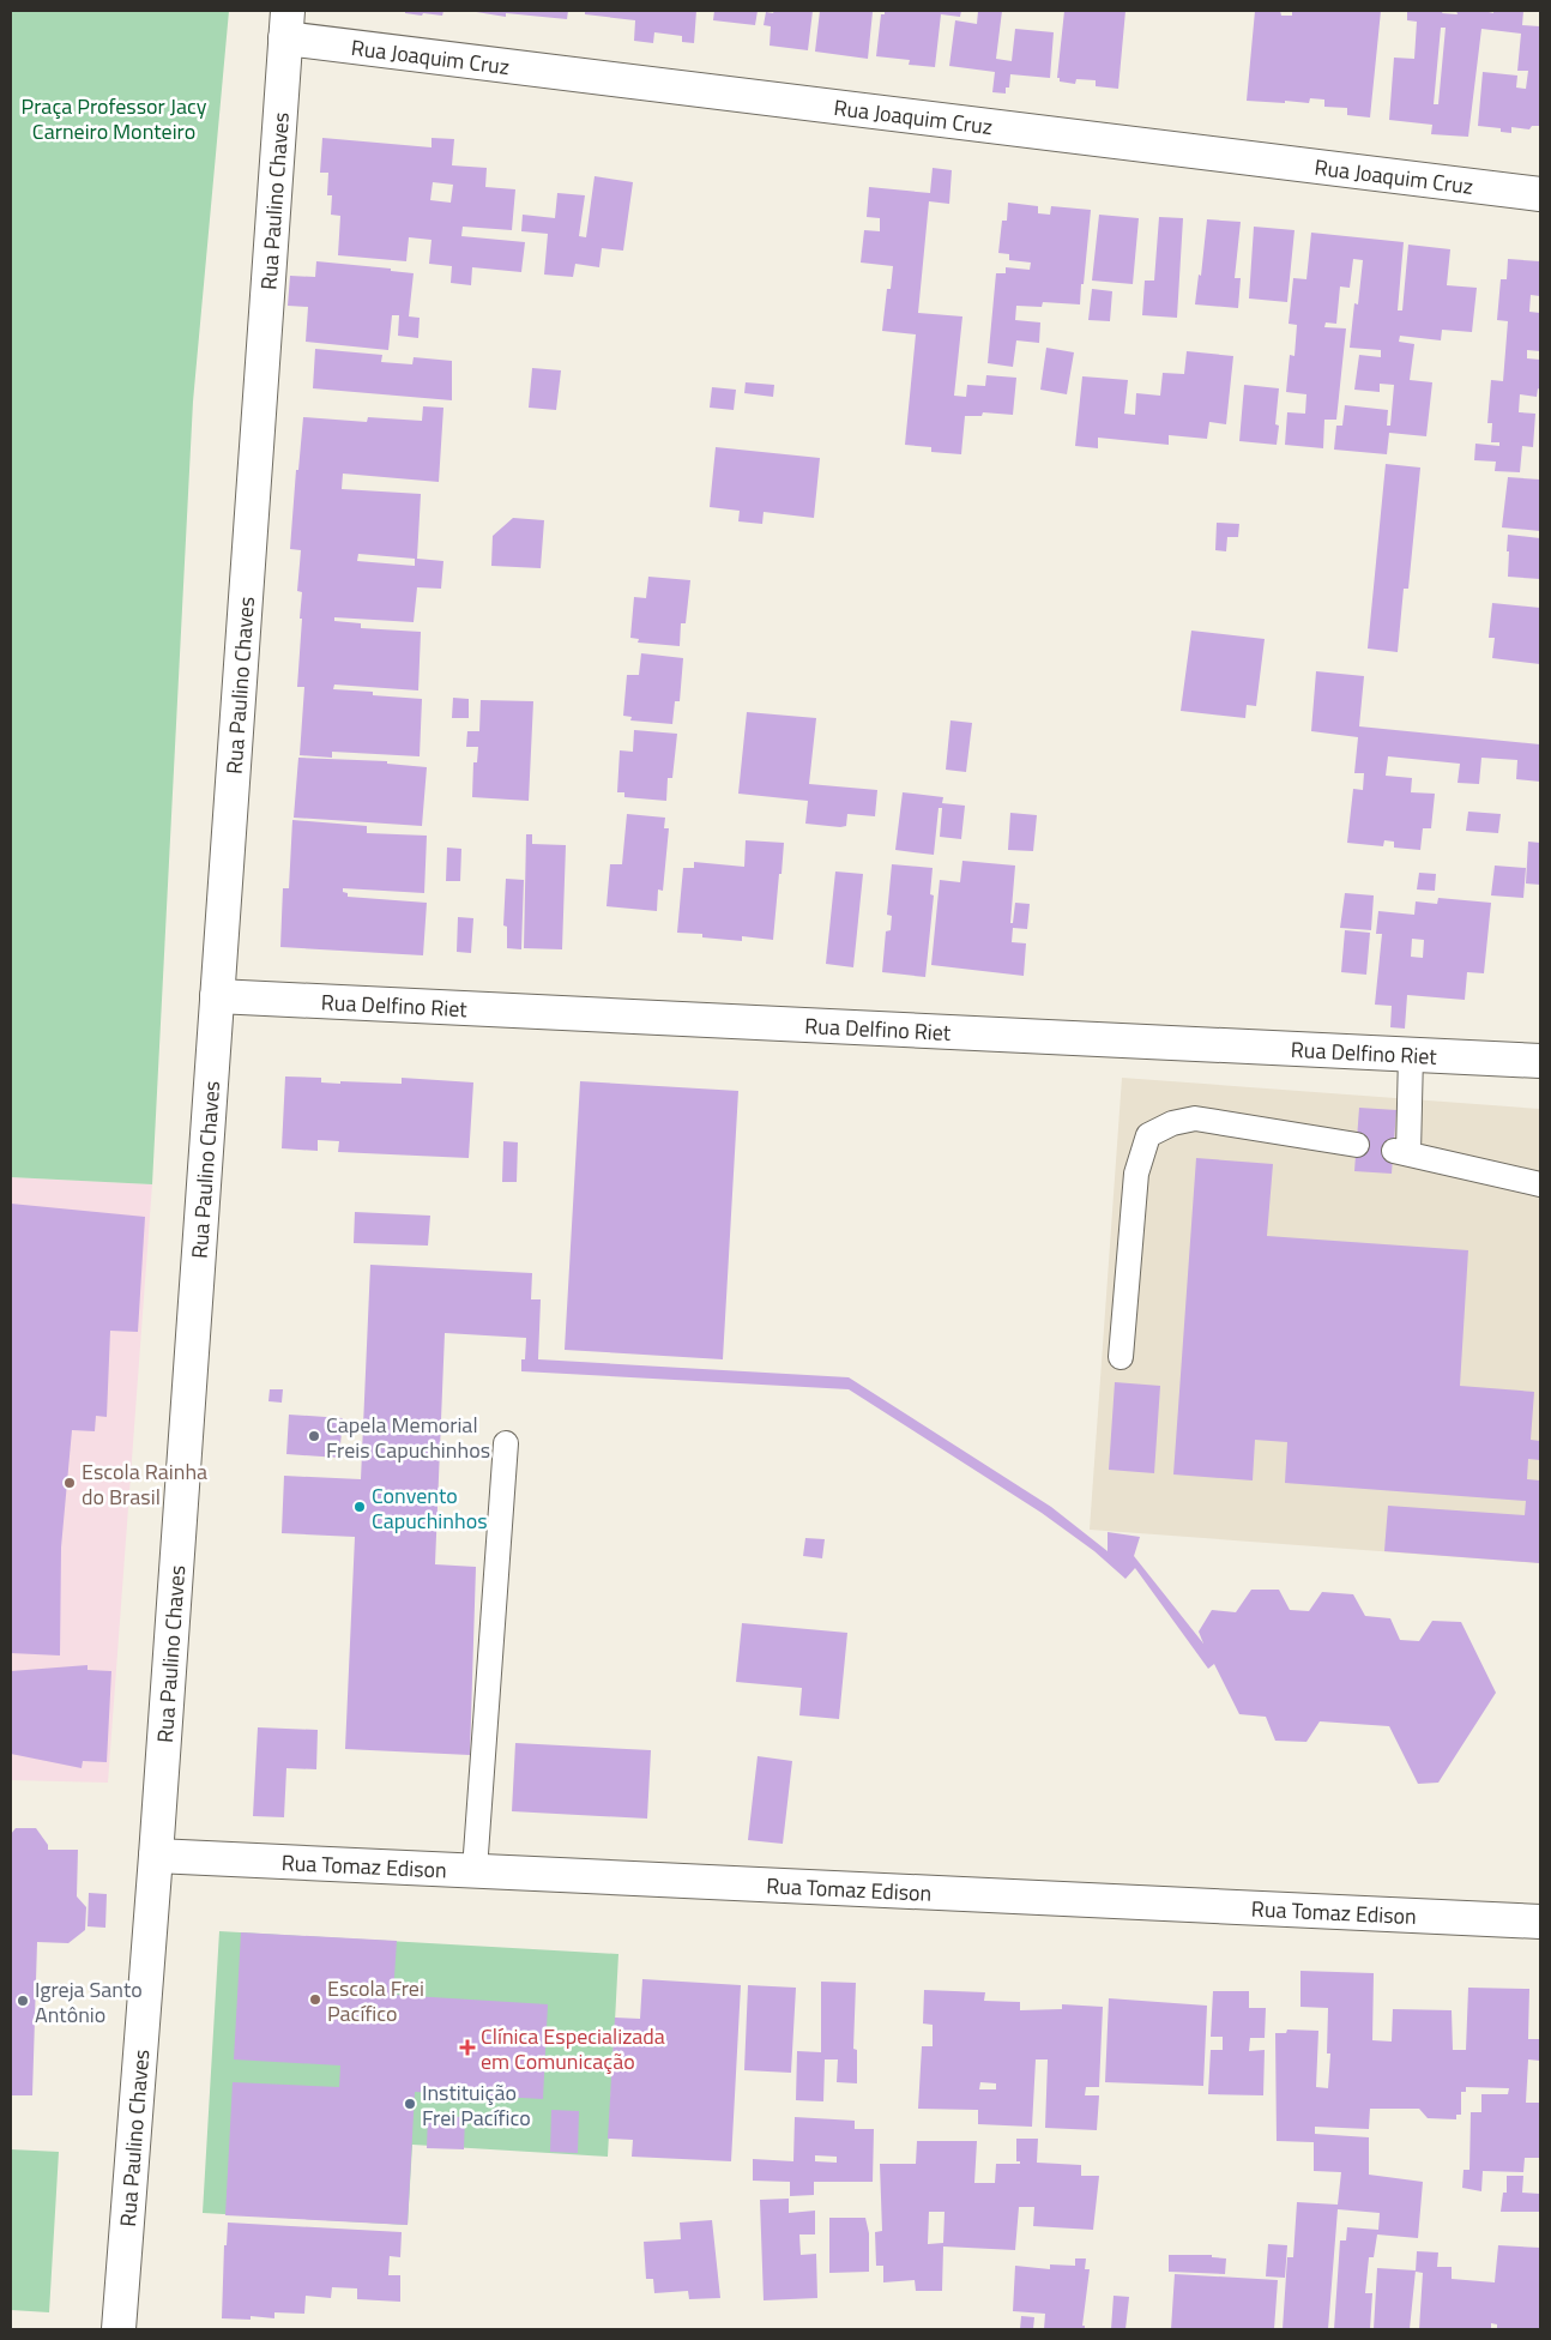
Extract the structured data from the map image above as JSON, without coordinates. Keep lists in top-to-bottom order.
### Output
{
  "streets": {
    "street": [
      "Rua Joaquim Cruz",
      "Rua Paulino Chaves",
      "Rua Delfino Riet",
      "Rua Tomaz Edison"
    ]
  },
  "crossings": [
    ["Rua Joaquim Cruz", "Rua Paulino Chaves"],
    ["Rua Paulino Chaves", "Rua Delfino Riet"],
    ["Rua Paulino Chaves", "Rua Tomaz Edison"]
  ],
  "parks": ["Praça Professor Jacy Carneiro Monteiro"],
  "places": {
    "other": [
      "Capela Memorial Freis Capuchinhos",
      "Escola Rainha do Brasil",
      "Convento Capuchinhos",
      "Escola Frei Pacífico",
      "Igreja Santo Antônio",
      "Instituição Frei Pacífico"
    ],
    "health": ["Clínica Especializada em Comunicação"]
  }
}
